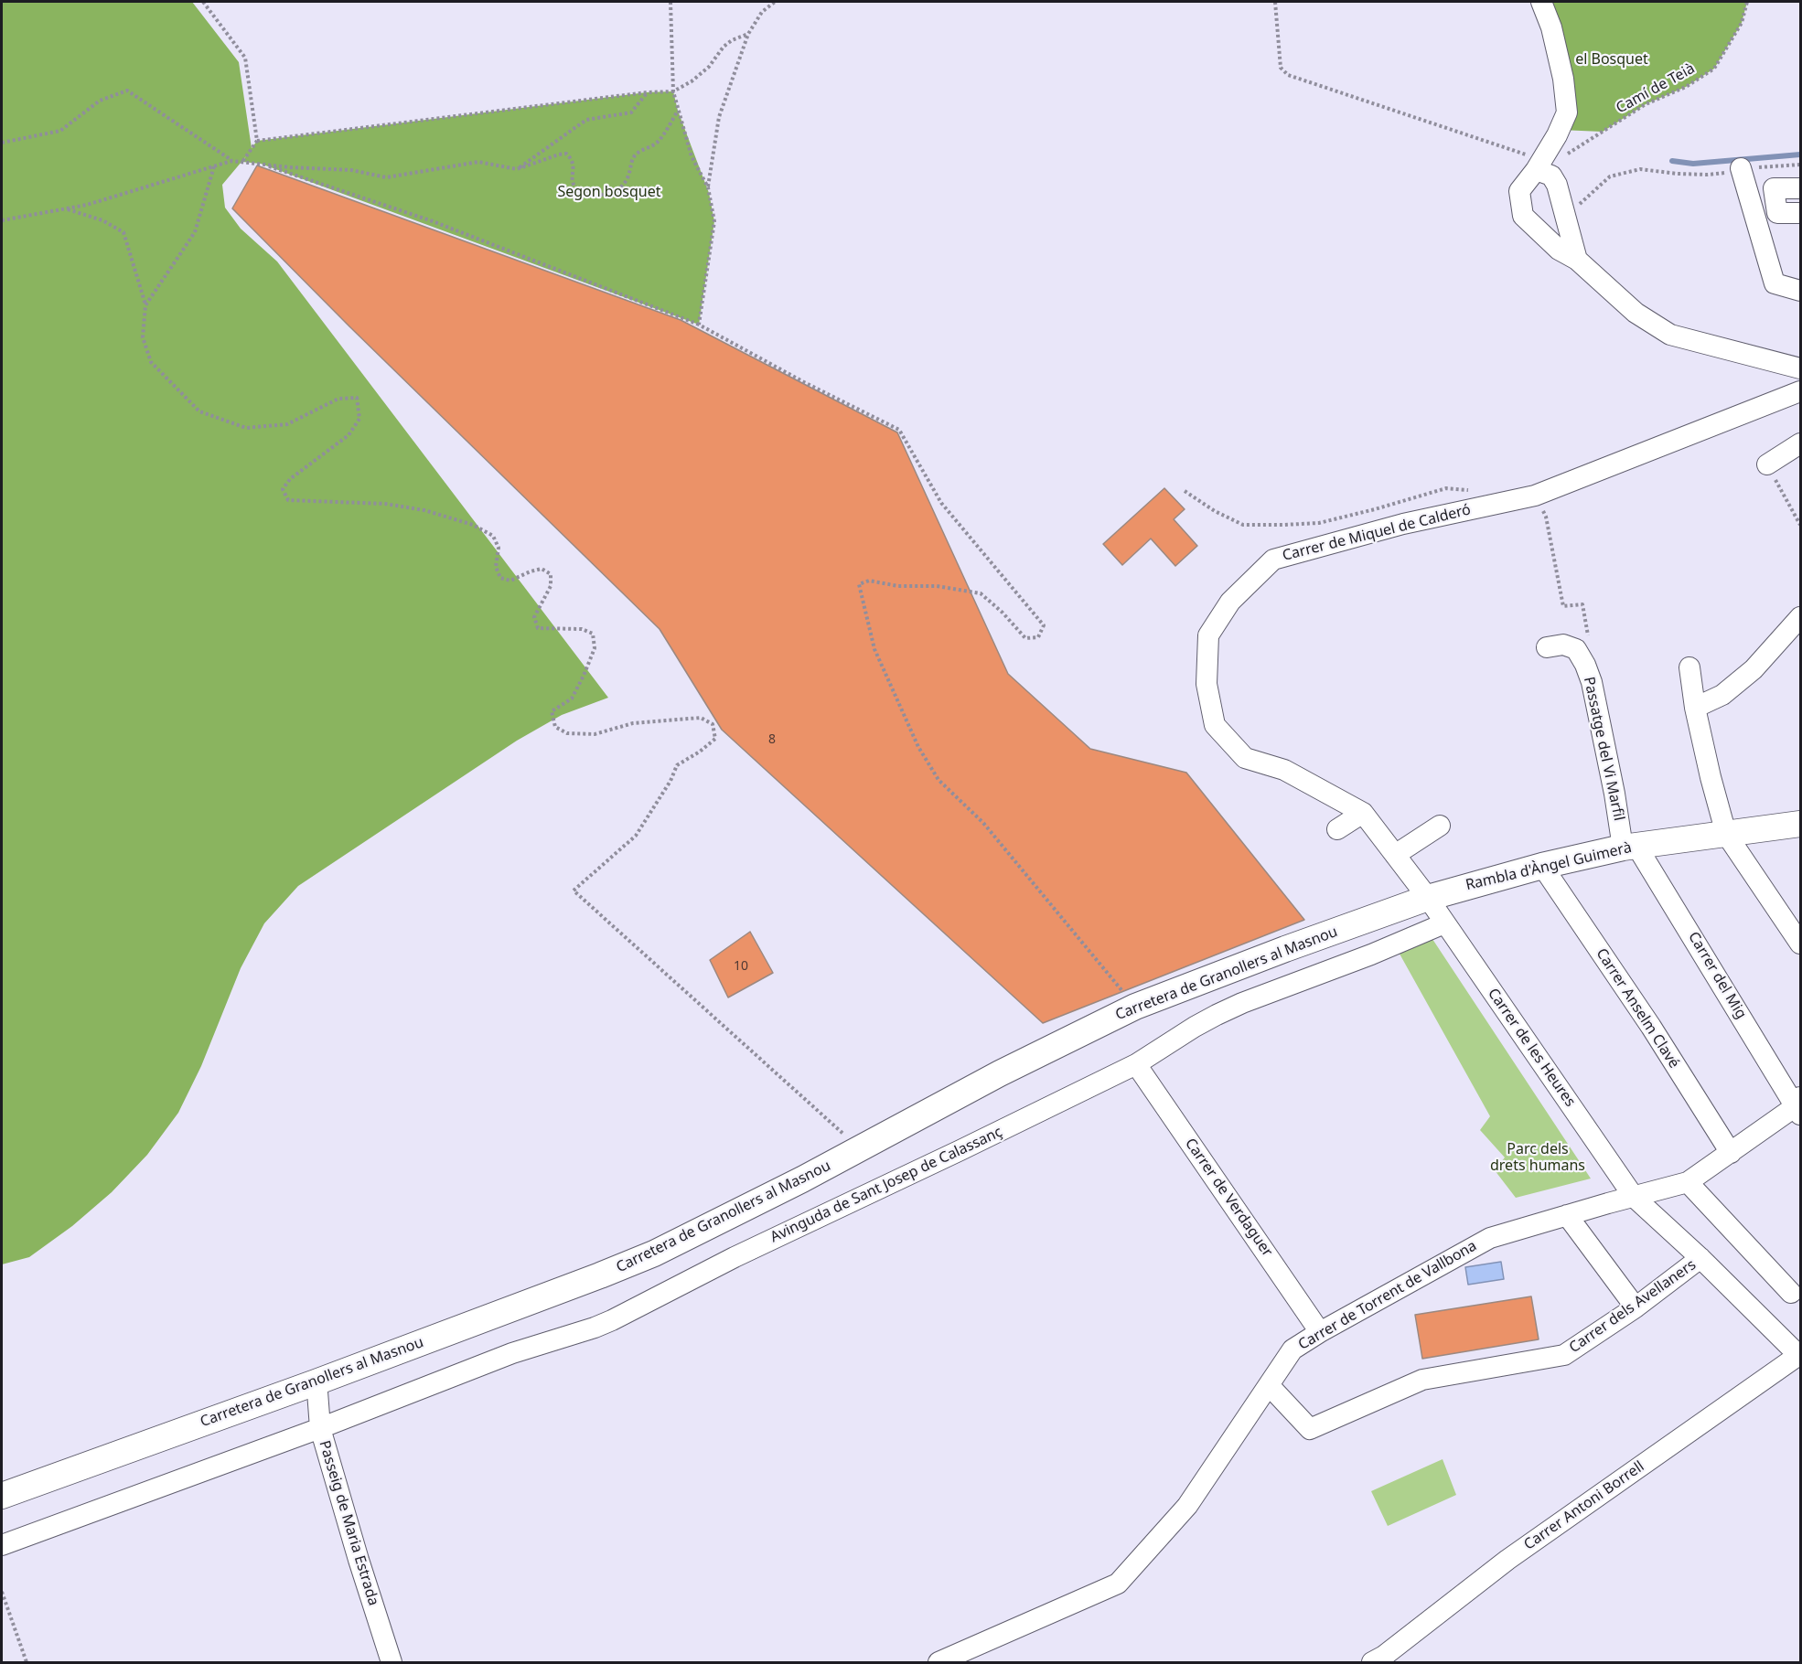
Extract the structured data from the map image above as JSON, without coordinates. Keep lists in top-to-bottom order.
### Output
{
  "streets": {
    "main road": ["Rambla d'Àngel Guimerà", "Carretera de Granollers al Masnou"],
    "street": [
      "Carrer de Miquel de Calderó",
      "Passatge del Vi Marfil",
      "Carrer del Mig",
      "Carrer Anselm Clavé",
      "Carrer de les Heures",
      "Avinguda de Sant Josep de Calassanç",
      "Carrer de Verdaguer",
      "Carrer de Torrent de Vallbona",
      "Carrer dels Avellaners",
      "Carrer Antoni Borrell",
      "Passeig de Maria Estrada"
    ],
    "path": ["Camí de Teià"]
  },
  "crossings": [
    ["Carrer de Miquel de Calderó", "Rambla d'Àngel Guimerà"],
    ["Carrer de Miquel de Calderó", "Carretera de Granollers al Masnou"],
    ["Carrer de Miquel de Calderó", "Carrer de les Heures"],
    ["Passatge del Vi Marfil", "Rambla d'Àngel Guimerà"],
    ["Passatge del Vi Marfil", "Carrer del Mig"],
    ["Rambla d'Àngel Guimerà", "Carretera de Granollers al Masnou"],
    ["Rambla d'Àngel Guimerà", "Carrer del Mig"],
    ["Rambla d'Àngel Guimerà", "Carrer Anselm Clavé"],
    ["Rambla d'Àngel Guimerà", "Carrer de les Heures"],
    ["Carretera de Granollers al Masnou", "Carrer de les Heures"],
    ["Carretera de Granollers al Masnou", "Passeig de Maria Estrada"],
    ["Carrer del Mig", "Carrer de Torrent de Vallbona"],
    ["Carrer Anselm Clavé", "Carrer de Torrent de Vallbona"],
    ["Carrer de les Heures", "Avinguda de Sant Josep de Calassanç"],
    ["Carrer de les Heures", "Carrer de Torrent de Vallbona"],
    ["Carrer de les Heures", "Carrer dels Avellaners"],
    ["Carrer de les Heures", "Carrer Antoni Borrell"],
    ["Avinguda de Sant Josep de Calassanç", "Carrer de Verdaguer"],
    ["Avinguda de Sant Josep de Calassanç", "Passeig de Maria Estrada"],
    ["Carrer de Verdaguer", "Carrer de Torrent de Vallbona"],
    ["Carrer de Torrent de Vallbona", "Carrer dels Avellaners"]
  ],
  "parks": ["el Bosquet", "Segon bosquet", "Parc dels drets humans"],
  "house_numbers": ["8", "10"]
}
